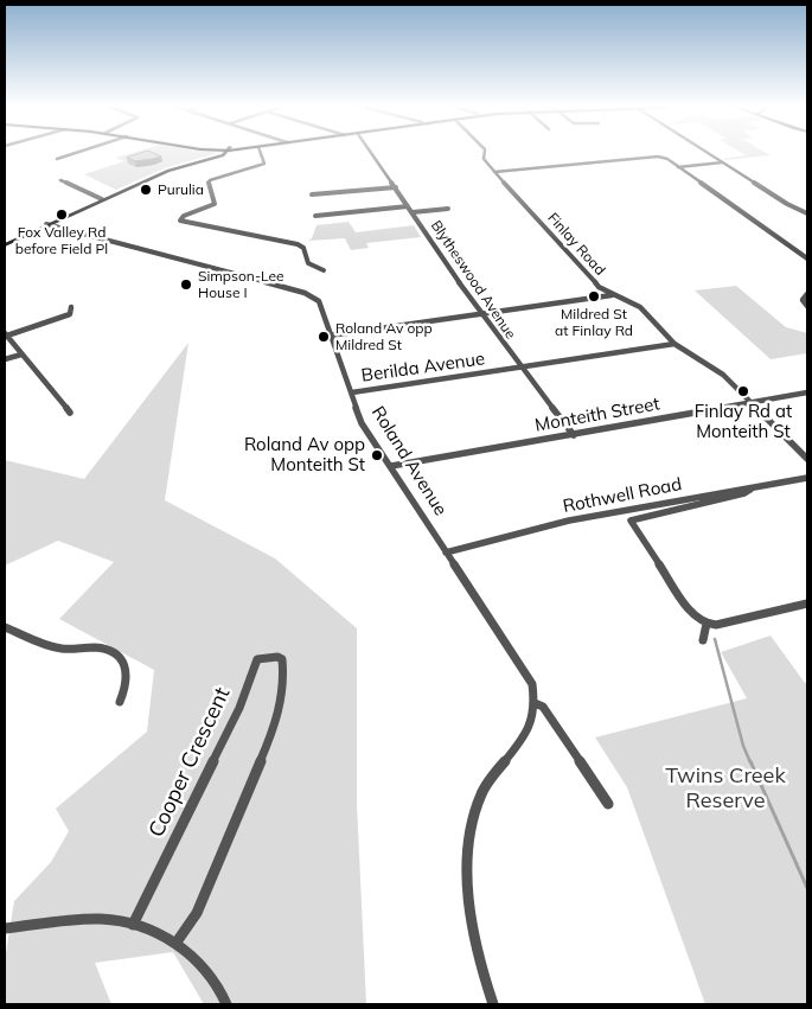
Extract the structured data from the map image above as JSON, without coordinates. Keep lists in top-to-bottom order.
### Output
{
  "streets": {
    "street": [
      "Finlay Road",
      "Blytheswood Avenue",
      "Berilda Avenue",
      "Monteith Street",
      "Roland Avenue",
      "Rothwell Road",
      "Cooper Crescent"
    ]
  },
  "crossings": [
    ["Finlay Road", "Berilda Avenue"],
    ["Finlay Road", "Monteith Street"],
    ["Blytheswood Avenue", "Berilda Avenue"],
    ["Blytheswood Avenue", "Monteith Street"],
    ["Berilda Avenue", "Roland Avenue"],
    ["Monteith Street", "Roland Avenue"],
    ["Roland Avenue", "Rothwell Road"]
  ],
  "parks": ["Twins Creek Reserve"],
  "places": [
    "Purulia",
    "Fox Valley Rd before Field Pl",
    "Simpson-Lee House I",
    "Mildred St at Finlay Rd",
    "Roland Av opp Mildred St",
    "Finlay Rd at Monteith St",
    "Roland Av opp Monteith St"
  ]
}
